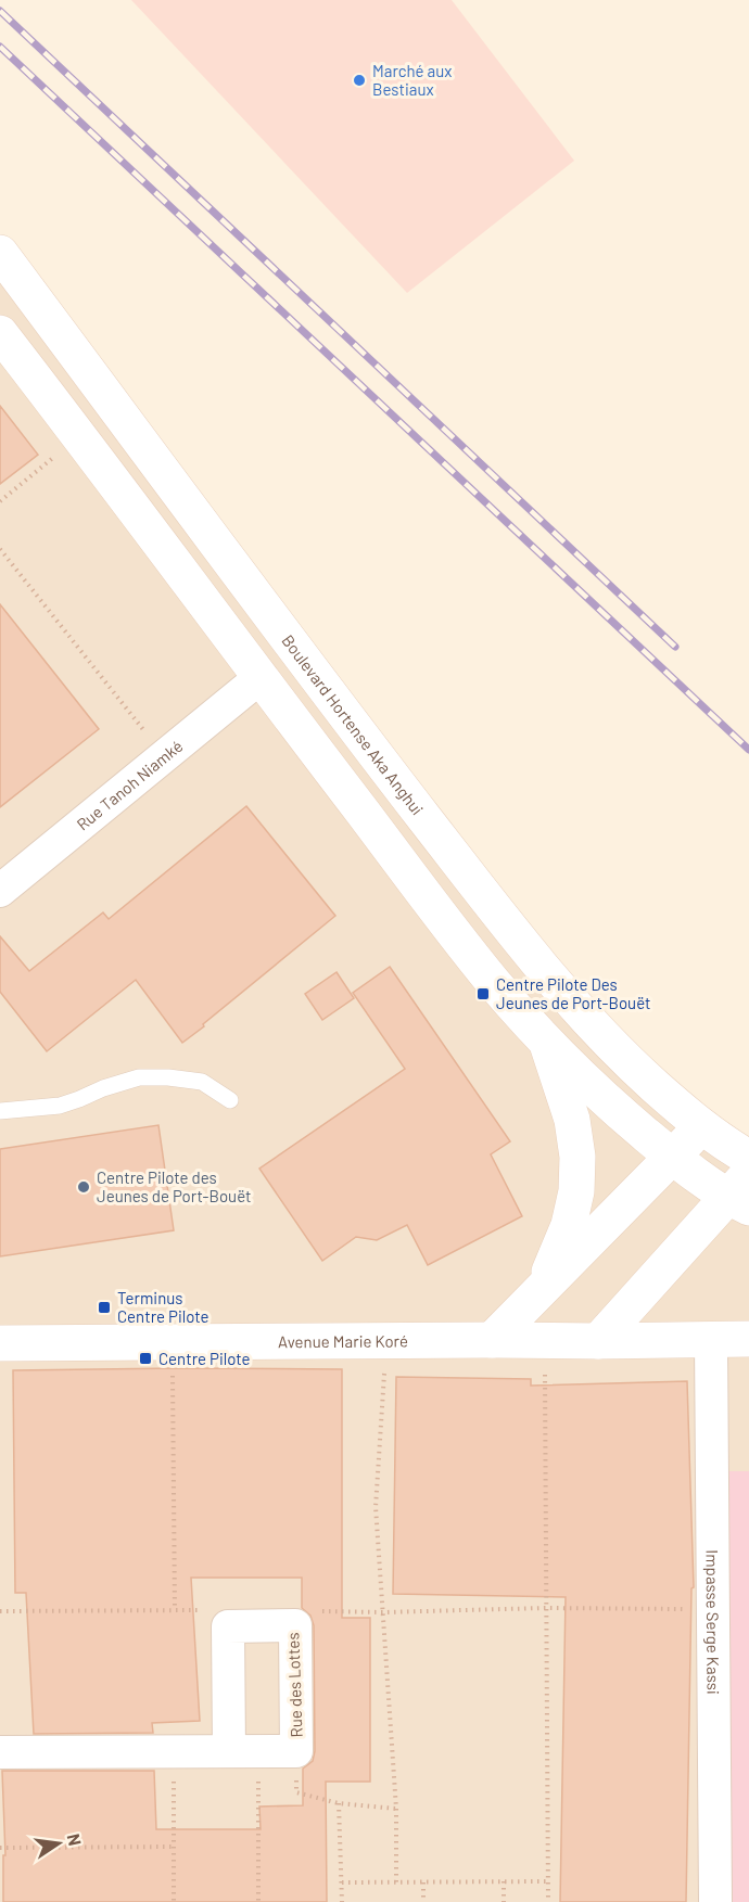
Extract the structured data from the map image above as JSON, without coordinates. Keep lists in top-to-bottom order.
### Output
{
  "streets": {
    "main road": ["Boulevard Hortense Aka Anghui", "Avenue Marie Koré"],
    "street": ["Rue Tanoh Niamké", "Impasse Serge Kassi", "Rue des Lottes"]
  },
  "crossings": [
    ["Avenue Marie Koré", "Impasse Serge Kassi"]
  ],
  "places": {
    "other": ["Marché aux Bestiaux", "Centre Pilote des Jeunes de Port-Bouët"],
    "transit": ["Centre Pilote Des Jeunes de Port-Bouët", "Terminus Centre Pilote", "Centre Pilote"]
  },
  "north": "right"
}
